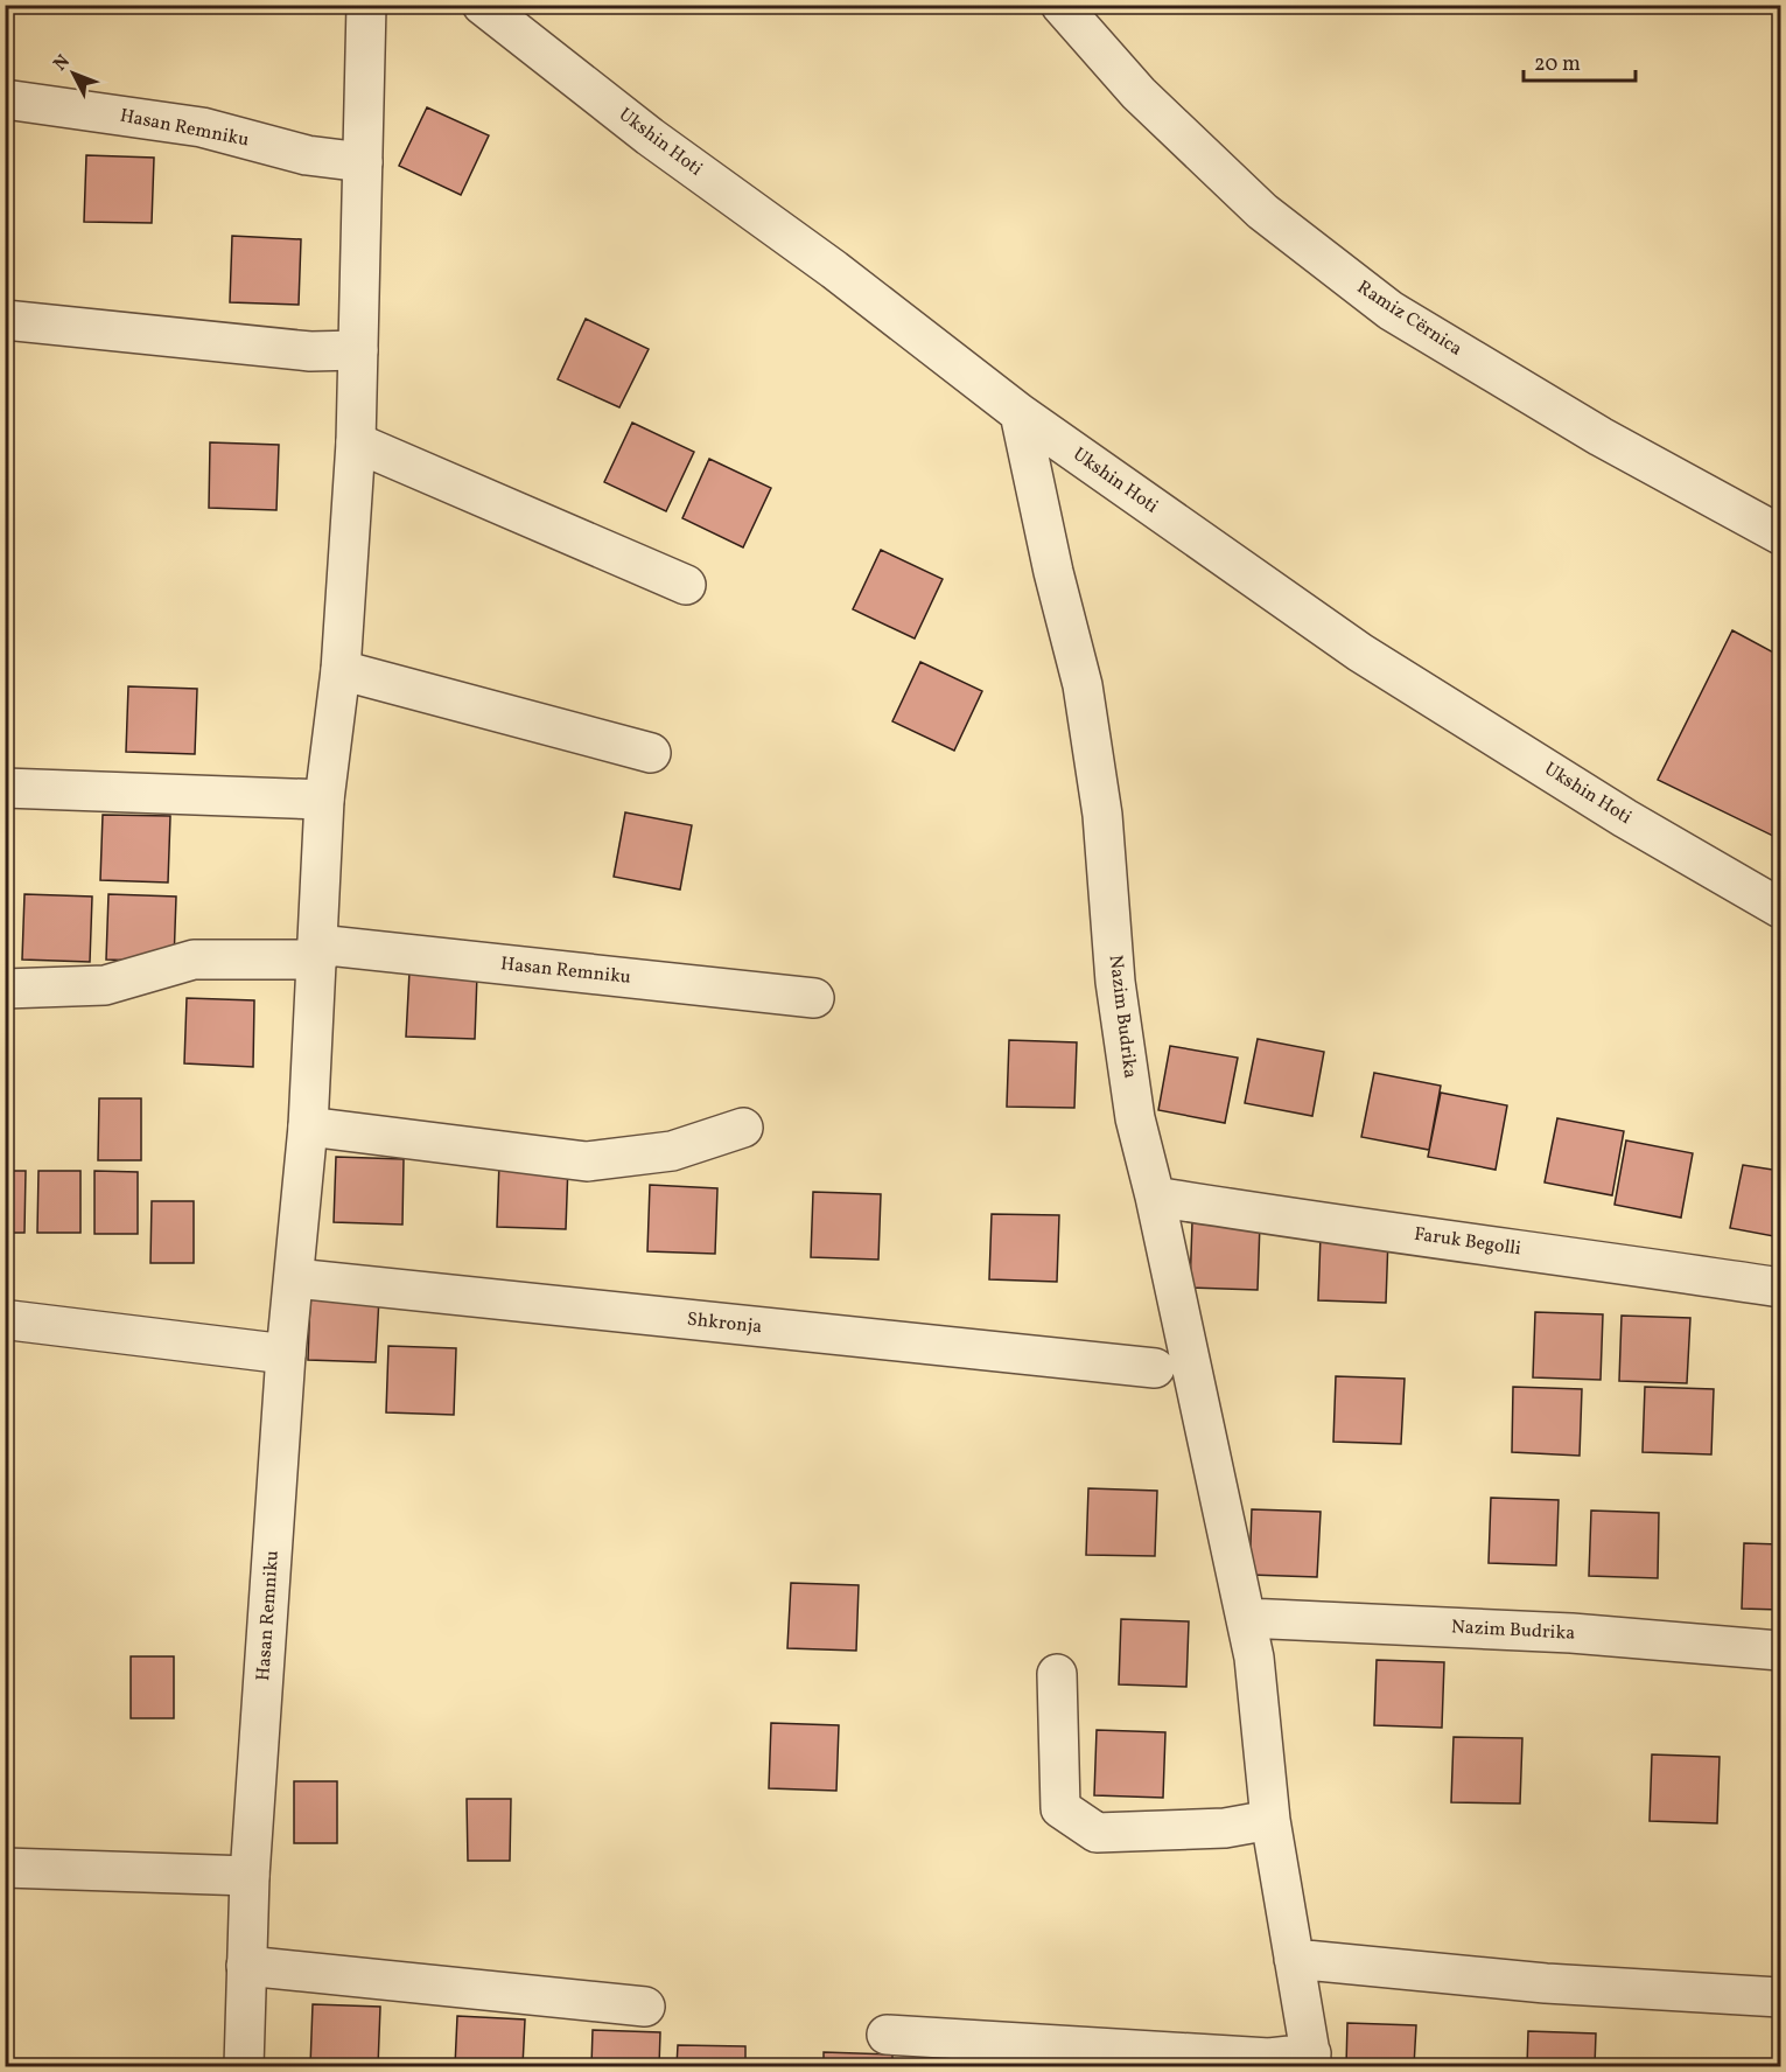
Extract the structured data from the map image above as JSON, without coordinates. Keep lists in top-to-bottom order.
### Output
{
  "streets": {
    "street": [
      "Hasan Remniku",
      "Ukshin Hoti",
      "Ramiz Cërnica",
      "Nazim Budrika",
      "Faruk Begolli",
      "Shkronja"
    ]
  },
  "crossings": [
    ["Hasan Remniku", "Shkronja"],
    ["Ukshin Hoti", "Nazim Budrika"],
    ["Nazim Budrika", "Faruk Begolli"]
  ],
  "scale_bar": "20 m",
  "north": "top left"
}
